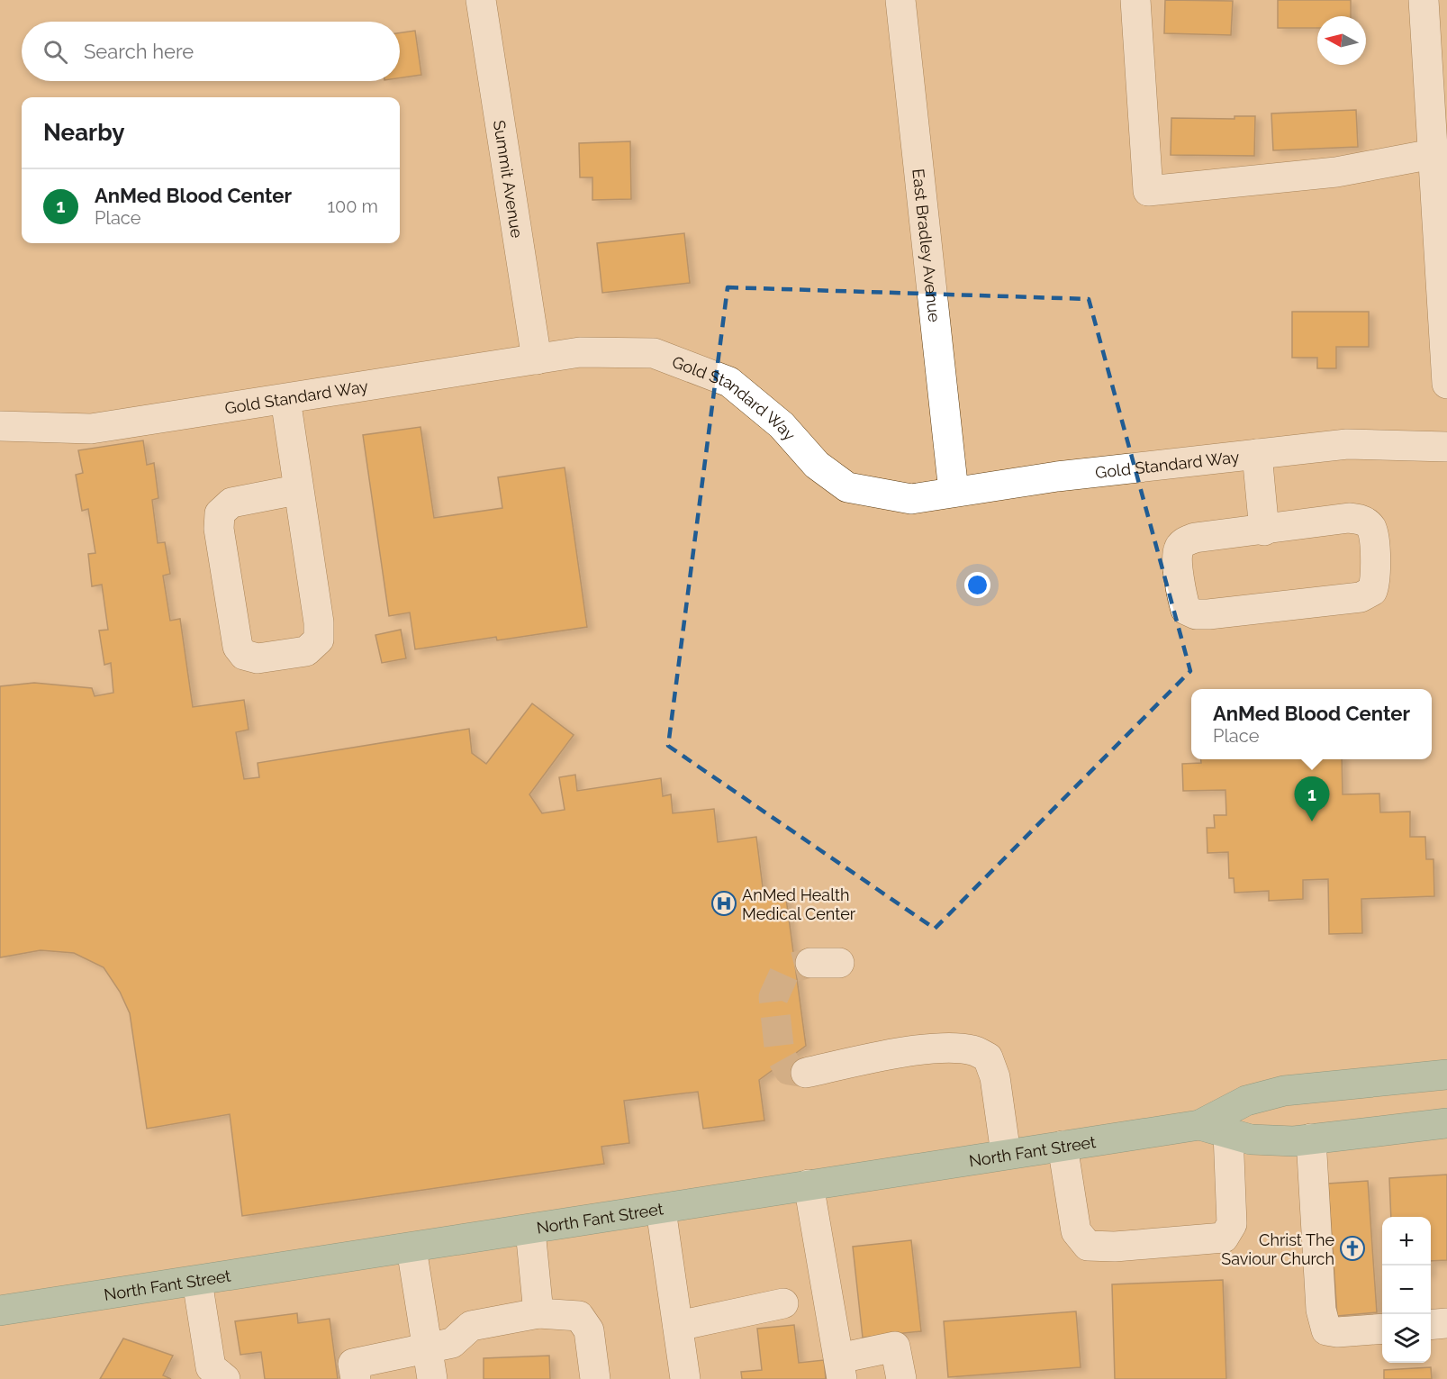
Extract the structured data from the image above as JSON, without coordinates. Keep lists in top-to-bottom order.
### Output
{
  "streets": {
    "main road": ["North Fant Street"],
    "street": ["Summit Avenue", "East Bradley Avenue", "Gold Standard Way"]
  },
  "crossings": [
    ["Summit Avenue", "Gold Standard Way"],
    ["East Bradley Avenue", "Gold Standard Way"]
  ],
  "places": {
    "hospital": ["AnMed Health Medical Center"],
    "church": ["Christ The Saviour Church"]
  },
  "north": "left",
  "page": {
    "search": "Search here",
    "heading": "Nearby",
    "list": [
      {
        "mark": "1",
        "name": "AnMed Blood Center",
        "note": "Place",
        "value": "100 m"
      }
    ],
    "popup": ["AnMed Blood Center", "Place"],
    "pins": "1",
    "map_buttons": ["+", "−"]
  }
}
